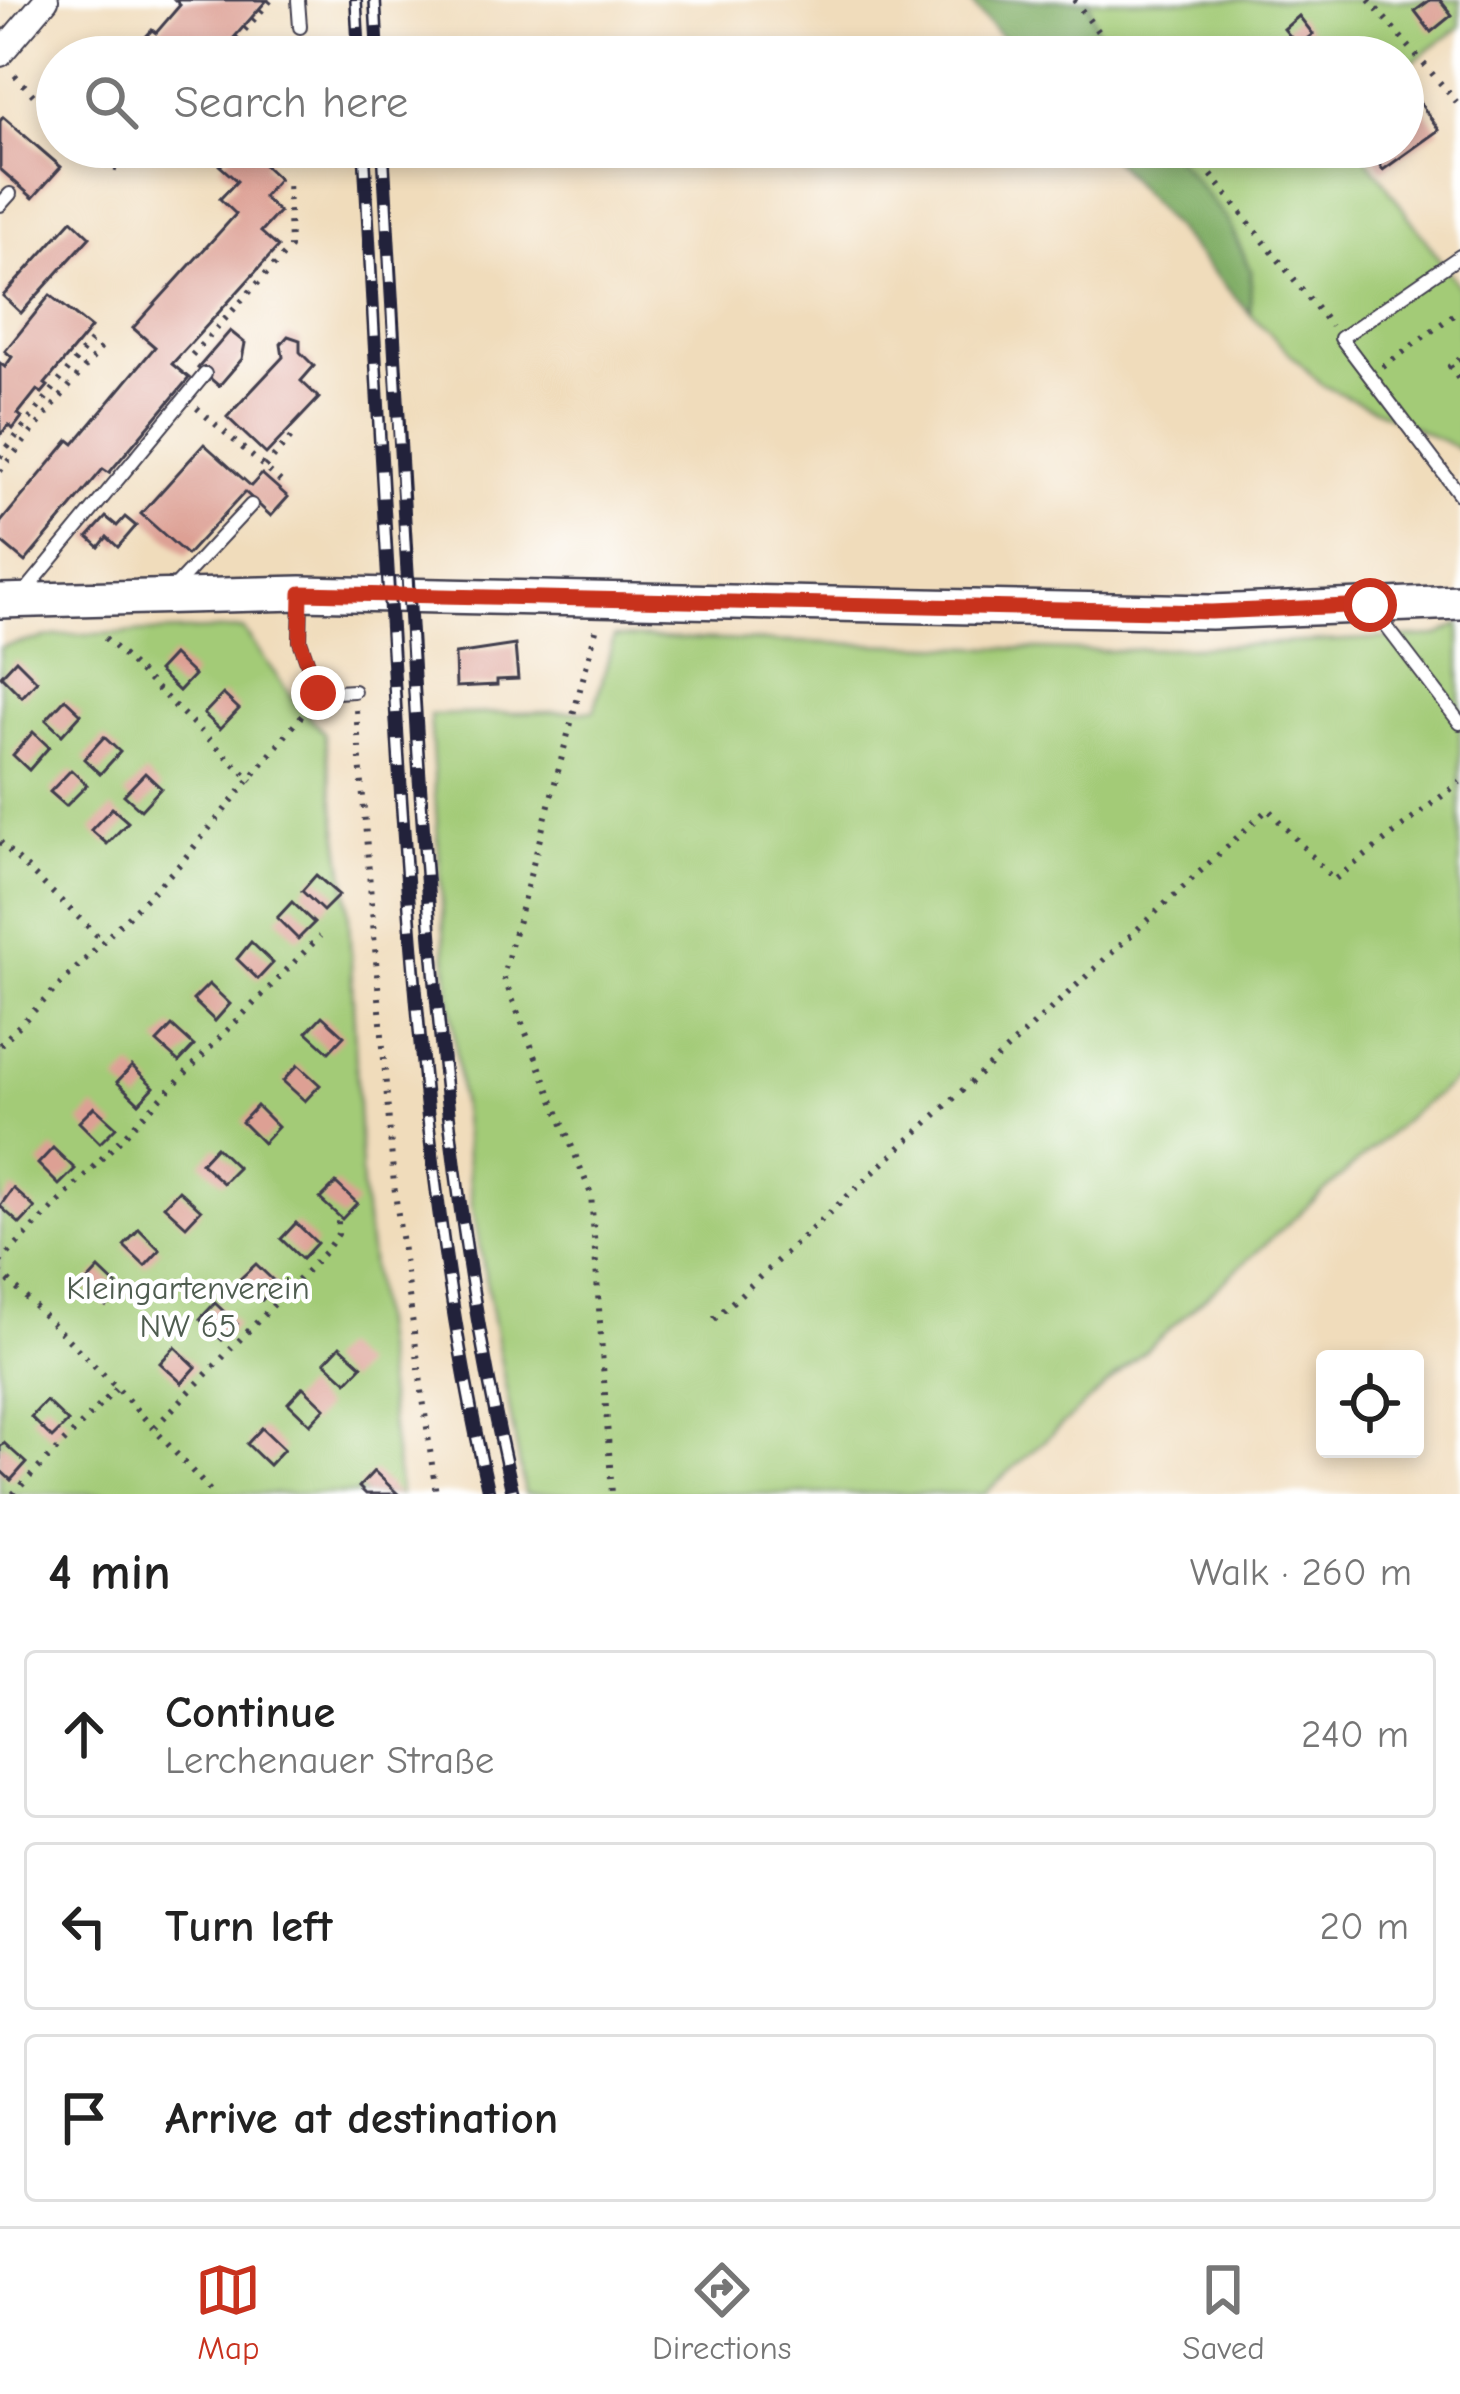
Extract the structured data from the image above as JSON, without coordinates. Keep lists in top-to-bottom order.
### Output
{
  "parks": ["Kleingartenverein NW 65"],
  "page": {
    "search": "Search here",
    "heading": ["4 min", "Walk · 260 m"],
    "list": [
      ["Continue", "Lerchenauer Straße", "240 m"],
      ["Turn left", "20 m"],
      "Arrive at destination"
    ],
    "nav": ["Map", "Directions", "Saved"]
  }
}
